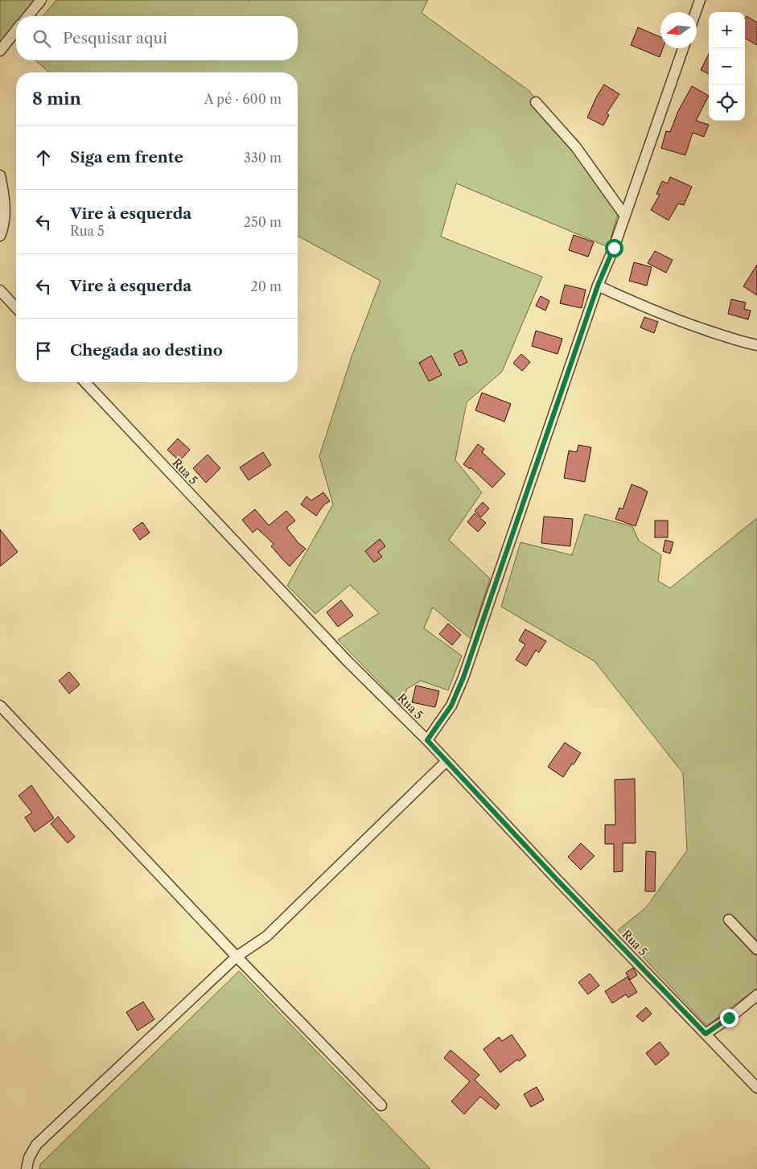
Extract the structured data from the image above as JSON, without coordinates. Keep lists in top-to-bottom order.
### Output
{
  "streets": {
    "street": ["Rua 5"]
  },
  "north": "left",
  "page": {
    "map_buttons": ["+", "−"],
    "search": "Pesquisar aqui",
    "heading": ["8 min", "A pé · 600 m"],
    "list": [
      ["Siga em frente", "330 m"],
      ["Vire à esquerda", "Rua 5", "250 m"],
      ["Vire à esquerda", "20 m"],
      "Chegada ao destino"
    ]
  }
}
